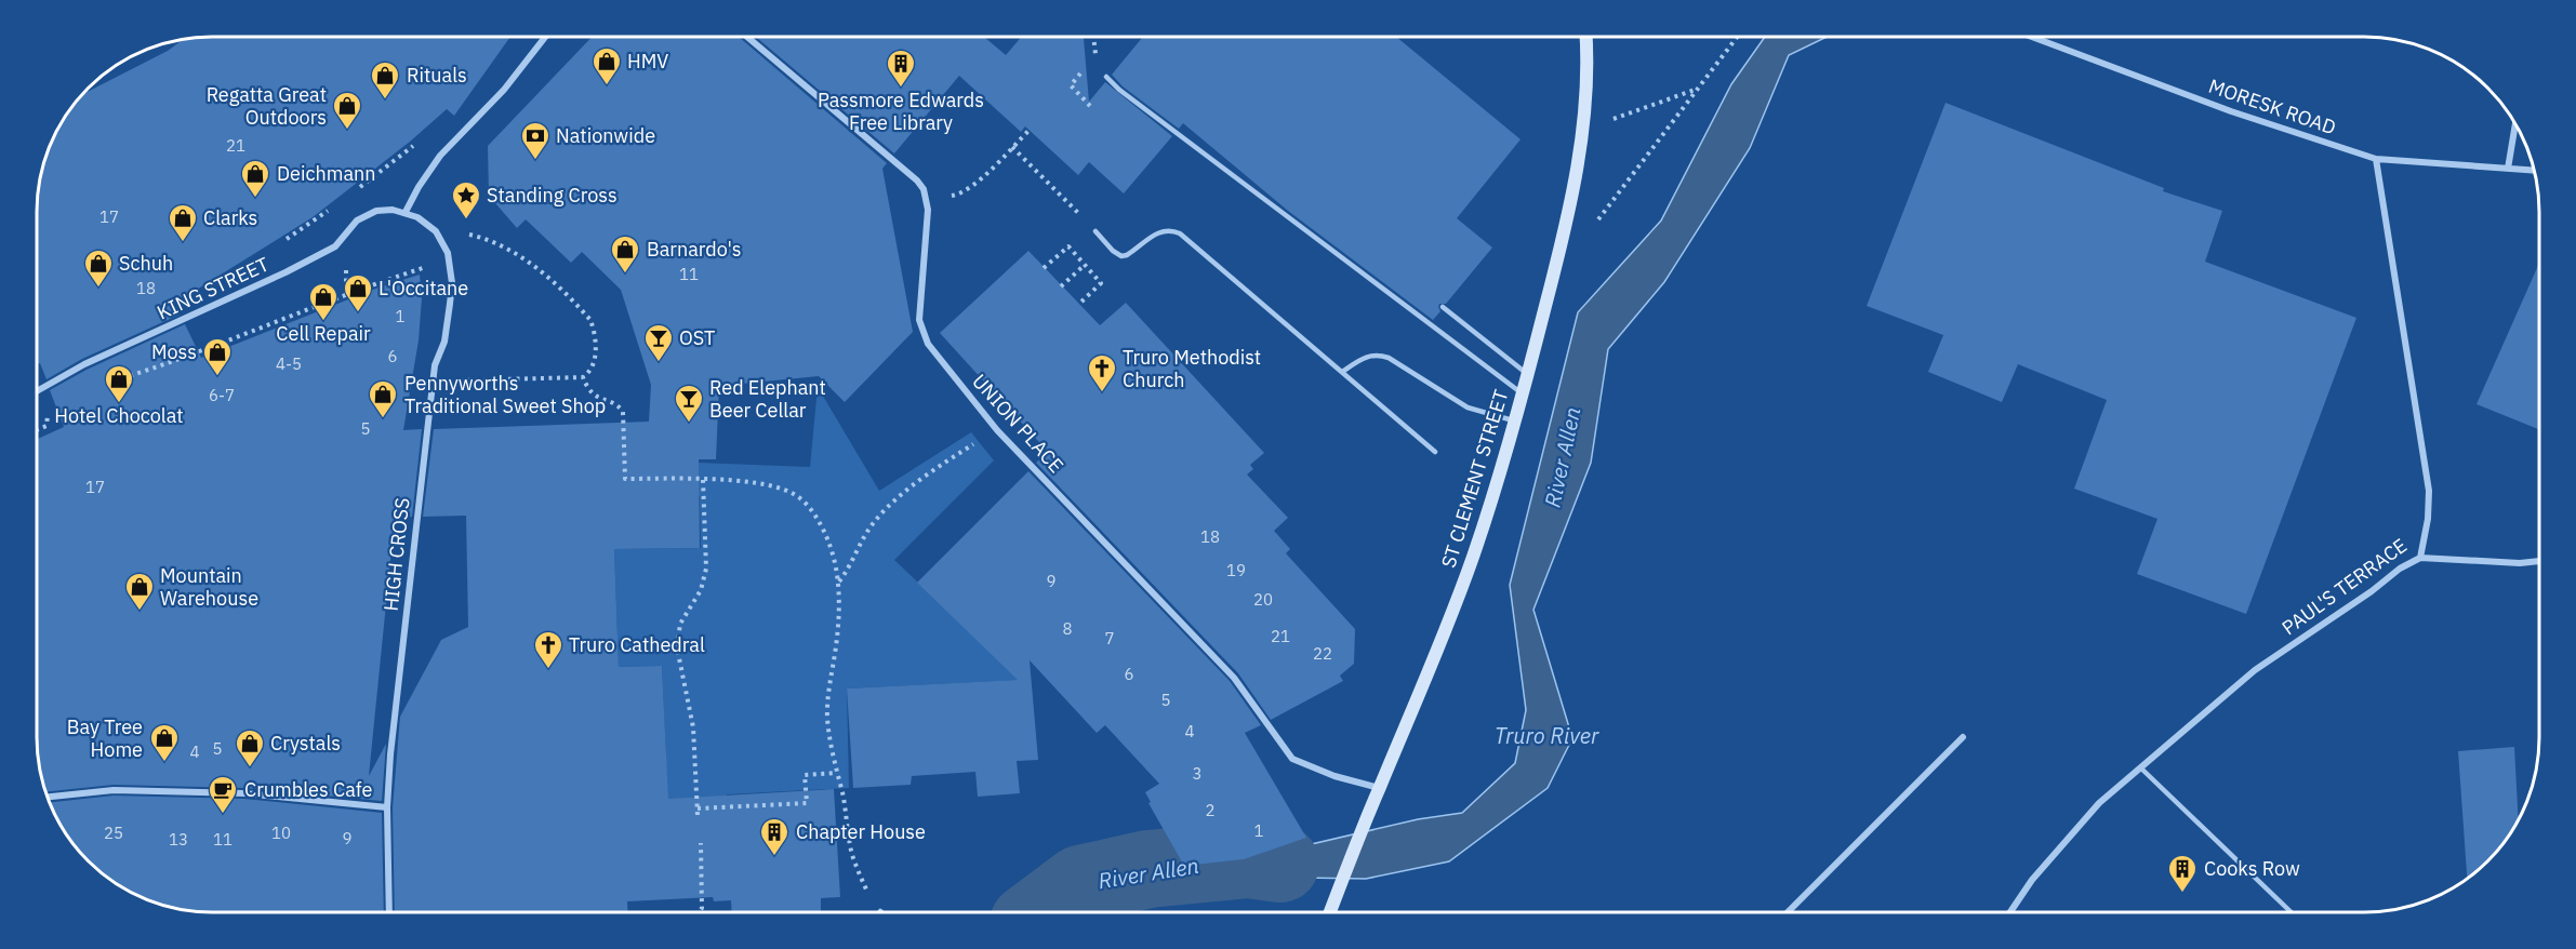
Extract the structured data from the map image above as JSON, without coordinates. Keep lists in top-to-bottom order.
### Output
{
  "streets": {
    "main road": ["ST CLEMENT STREET"],
    "street": [
      "MORESK ROAD",
      "KING STREET",
      "UNION PLACE",
      "HIGH CROSS",
      "PAUL'S TERRACE"
    ]
  },
  "crossings": [
    ["MORESK ROAD", "PAUL'S TERRACE"],
    ["UNION PLACE", "ST CLEMENT STREET"]
  ],
  "water": ["River Allen", "Truro River"],
  "places": {
    "shop": [
      "HMV",
      "Rituals",
      "Regatta Great Outdoors",
      "Deichmann",
      "Clarks",
      "Barnardo's",
      "Schuh",
      "L'Occitane",
      "Cell Repair",
      "Moss",
      "Hotel Chocolat",
      "Pennyworths Traditional Sweet Shop",
      "Mountain Warehouse",
      "Bay Tree Home",
      "Crystals"
    ],
    "building": ["Passmore Edwards Free Library", "Chapter House", "Cooks Row"],
    "bank": ["Nationwide"],
    "place": ["Standing Cross"],
    "bar": ["OST", "Red Elephant Beer Cellar"],
    "church": ["Truro Methodist Church", "Truro Cathedral"],
    "cafe": ["Crumbles Cafe"]
  },
  "house_numbers": [
    "21",
    "17",
    "11",
    "18",
    "1",
    "6",
    "4-5",
    "6-7",
    "5",
    "17",
    "18",
    "19",
    "9",
    "20",
    "8",
    "21",
    "7",
    "22",
    "6",
    "5",
    "4",
    "5",
    "4",
    "3",
    "2",
    "1",
    "25",
    "10",
    "9",
    "13",
    "11"
  ]
}
